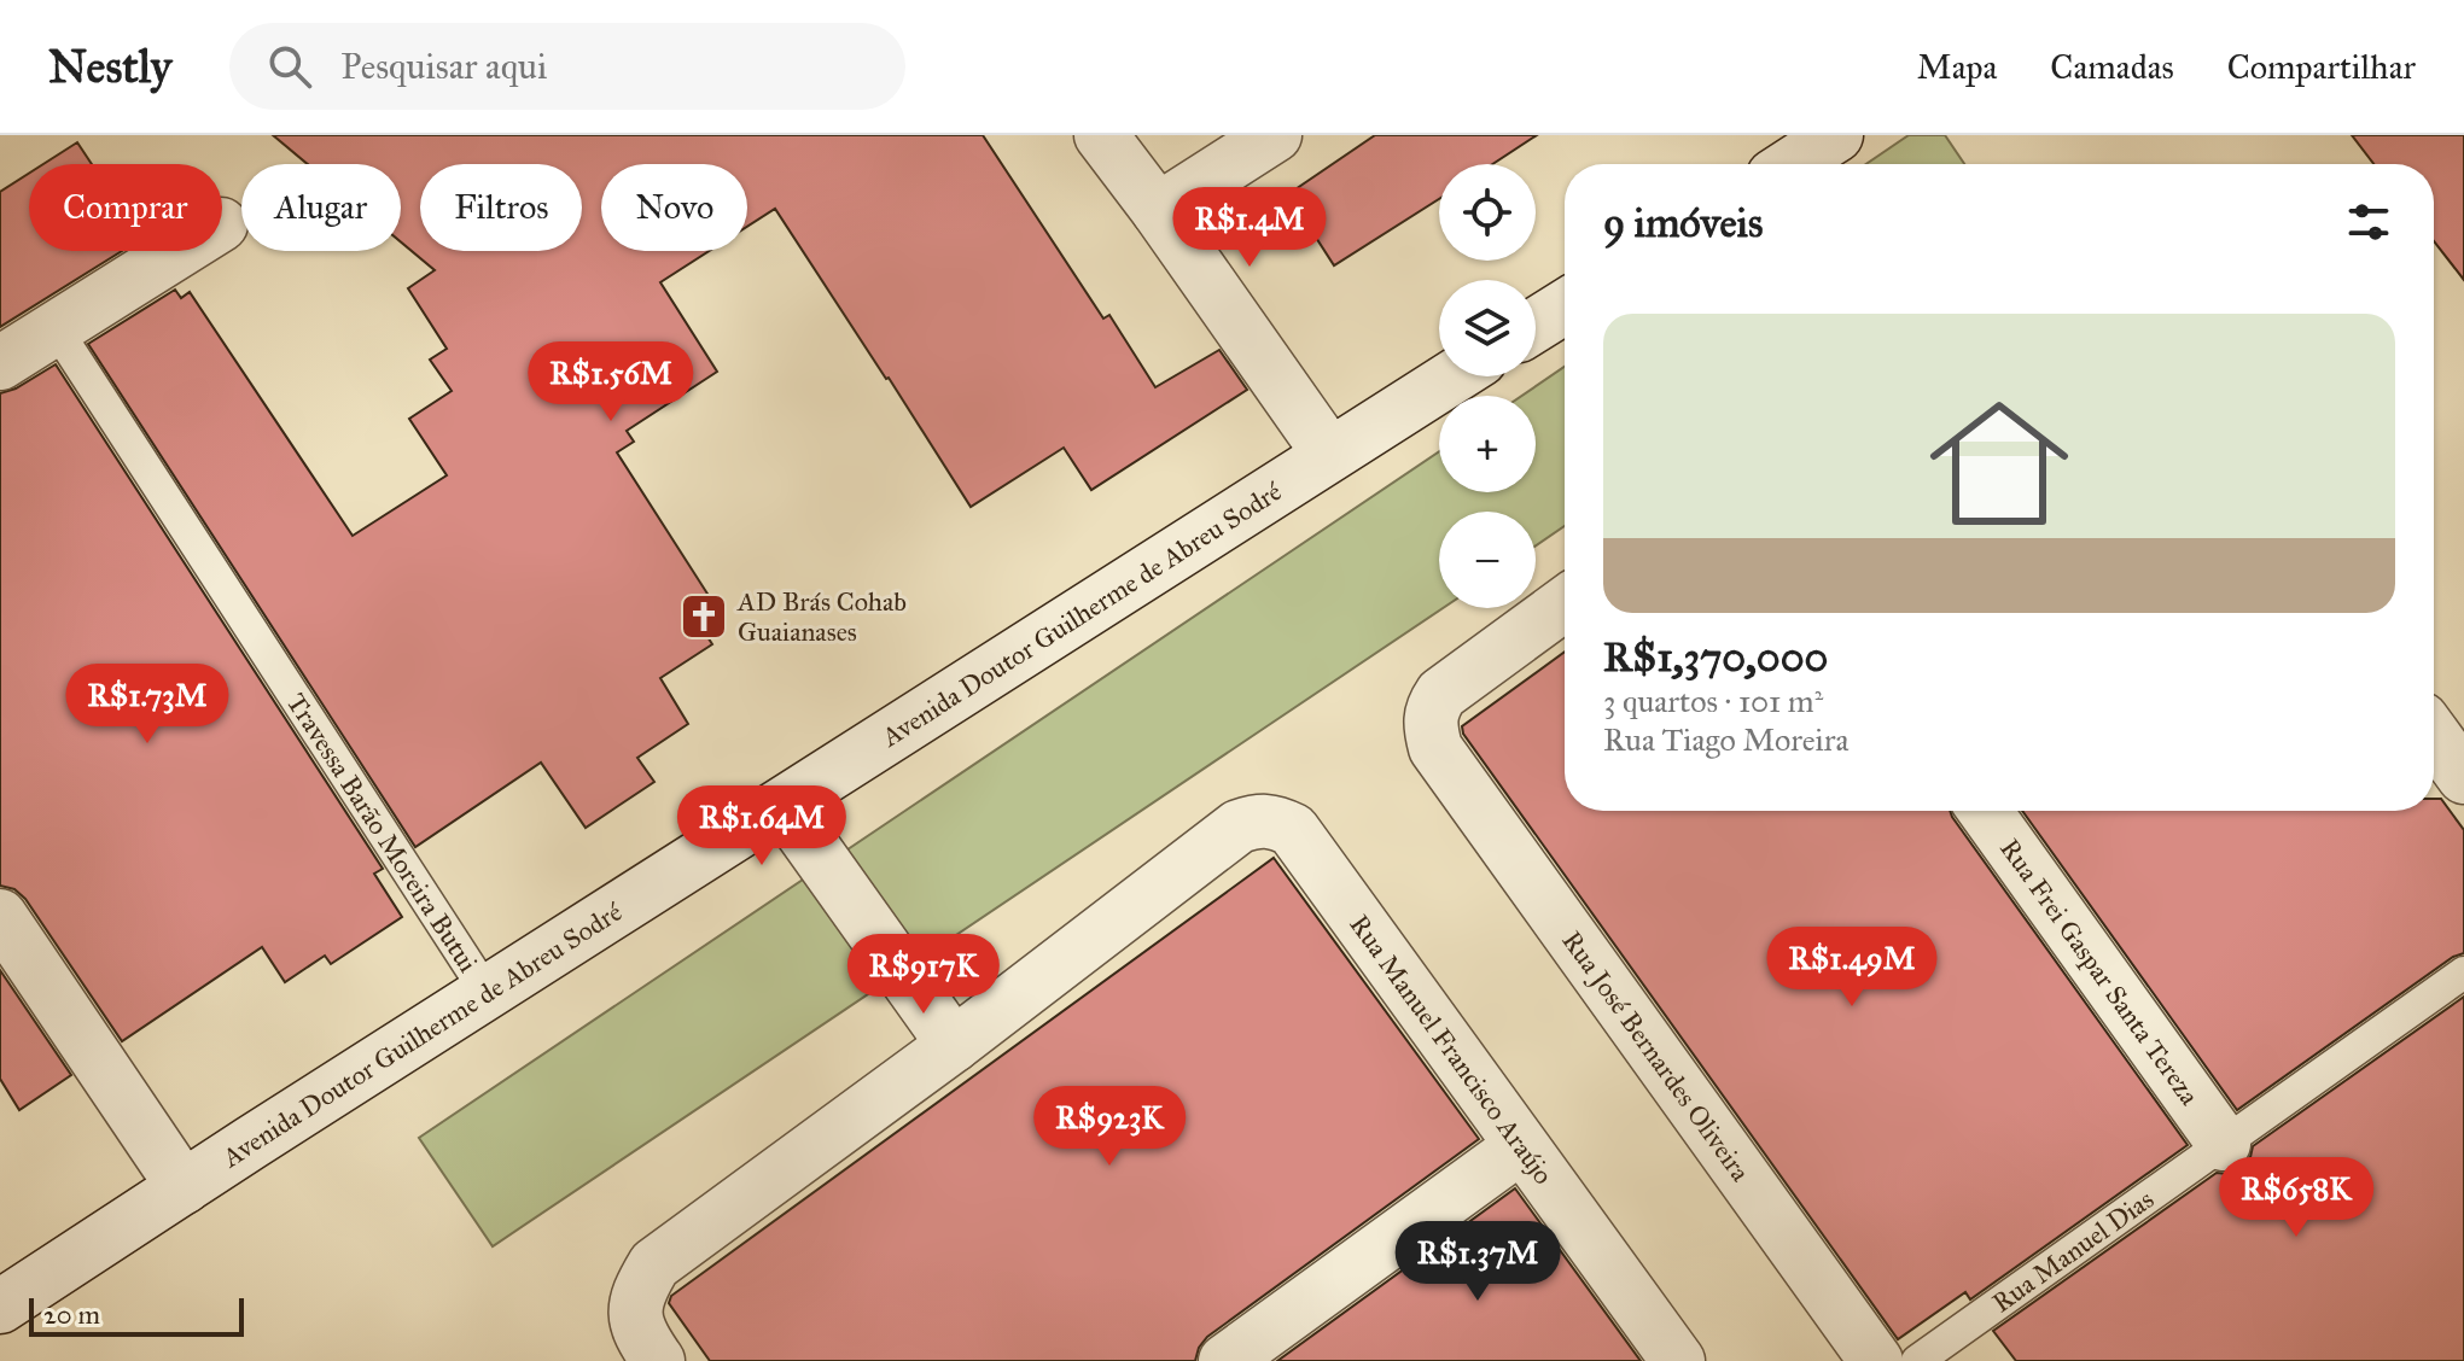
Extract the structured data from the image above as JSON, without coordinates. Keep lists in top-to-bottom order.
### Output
{
  "streets": {
    "street": [
      "Avenida Doutor Guilherme de Abreu Sodré",
      "Rua Frei Gaspar Santa Tereza",
      "Rua Manuel Francisco Araújo",
      "Rua José Bernardes Oliveira"
    ],
    "lane": ["Travessa Barão Moreira Butui", "Rua Manuel Dias"]
  },
  "crossings": [
    ["Avenida Doutor Guilherme de Abreu Sodré", "Travessa Barão Moreira Butui"],
    ["Rua Frei Gaspar Santa Tereza", "Rua Manuel Dias"]
  ],
  "places": {
    "church": ["AD Brás Cohab Guaianases"]
  },
  "scale_bar": "20 m",
  "page": {
    "header": "Nestly",
    "search": "Pesquisar aqui",
    "nav": ["Mapa", "Camadas", "Compartilhar"],
    "map_buttons": ["+", "−"],
    "chip": [
      "Comprar",
      "Alugar",
      "Filtros",
      "Novo"
    ],
    "heading": "9 imóveis",
    "price": [
      "R$1.4M",
      "R$1.56M",
      "R$1.73M",
      "R$1.64M",
      "R$1.49M",
      "R$917K",
      "R$923K",
      "R$658K",
      "R$1.37M"
    ],
    "list": [
      {
        "name": "R$1,370,000",
        "note": "3 quartos · 101 m² · Rua Tiago Moreira"
      }
    ],
    "scale": "20 m"
  }
}
